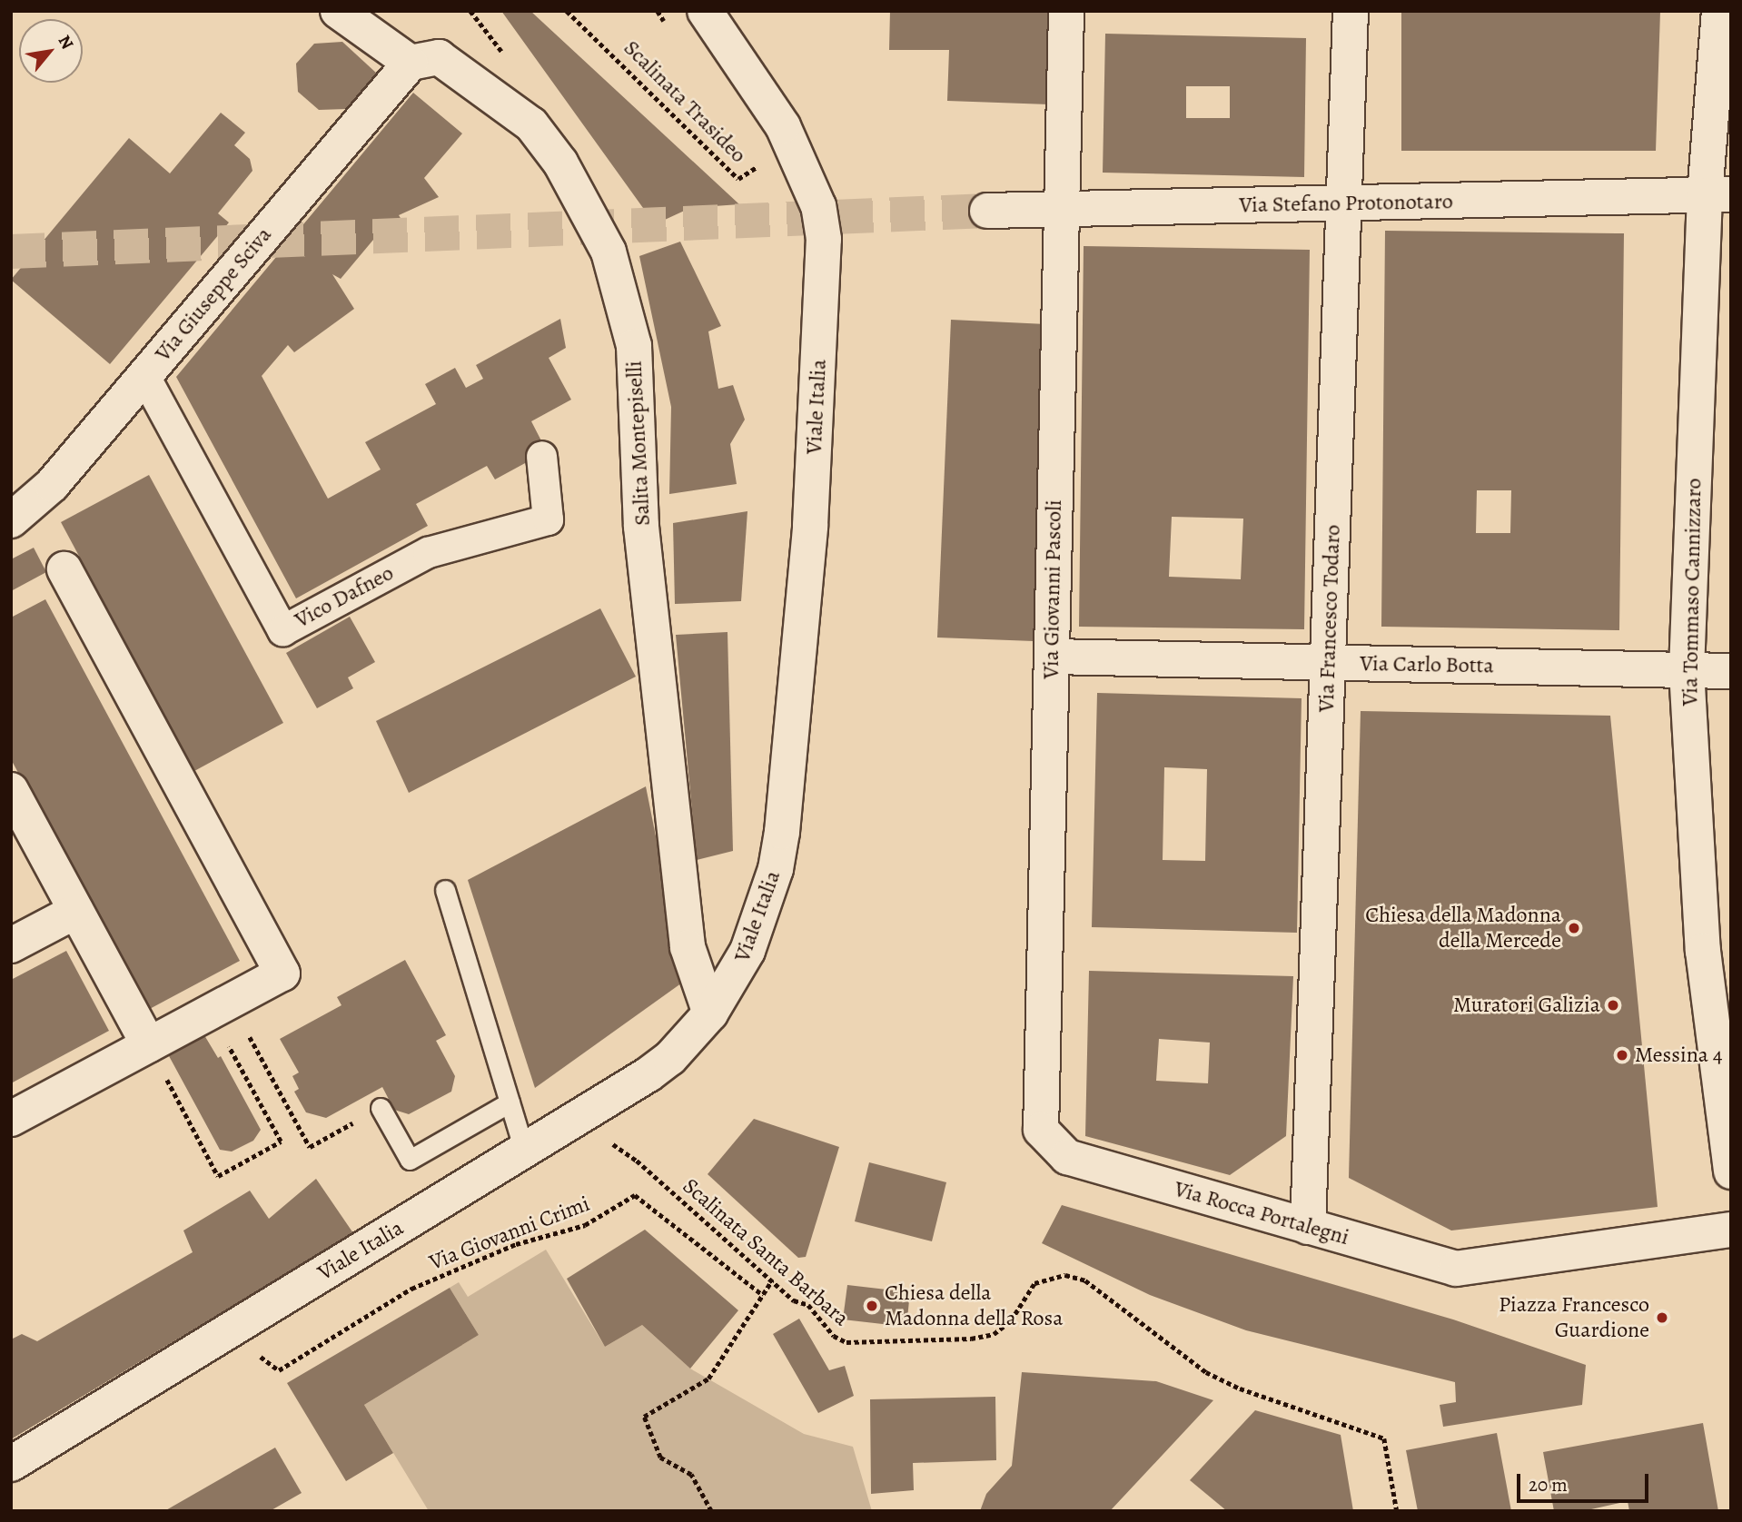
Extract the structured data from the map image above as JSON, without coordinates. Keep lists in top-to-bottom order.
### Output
{
  "streets": {
    "street": [
      "Via Stefano Protonotaro",
      "Via Giuseppe Sciva",
      "Viale Italia",
      "Salita Montepiselli",
      "Via Giovanni Pascoli",
      "Via Tommaso Cannizzaro",
      "Vico Dafneo",
      "Via Francesco Todaro",
      "Via Carlo Botta",
      "Via Rocca Portalegni"
    ],
    "path": ["Scalinata Trasideo", "Via Giovanni Crimi", "Scalinata Santa Barbara"]
  },
  "crossings": [
    ["Via Stefano Protonotaro", "Via Giovanni Pascoli"],
    ["Via Stefano Protonotaro", "Via Tommaso Cannizzaro"],
    ["Via Stefano Protonotaro", "Via Francesco Todaro"],
    ["Via Giuseppe Sciva", "Salita Montepiselli"],
    ["Via Giuseppe Sciva", "Vico Dafneo"],
    ["Viale Italia", "Salita Montepiselli"],
    ["Viale Italia", "Via Giovanni Crimi"],
    ["Viale Italia", "Scalinata Santa Barbara"],
    ["Via Giovanni Pascoli", "Via Carlo Botta"],
    ["Via Giovanni Pascoli", "Via Rocca Portalegni"],
    ["Via Tommaso Cannizzaro", "Via Carlo Botta"],
    ["Via Francesco Todaro", "Via Carlo Botta"],
    ["Via Francesco Todaro", "Via Rocca Portalegni"]
  ],
  "places": [
    "Chiesa della Madonna della Mercede",
    "Muratori Galizia",
    "Messina 4",
    "Chiesa della Madonna della Rosa",
    "Piazza Francesco Guardione"
  ],
  "scale_bar": "20 m",
  "north": "top right"
}
